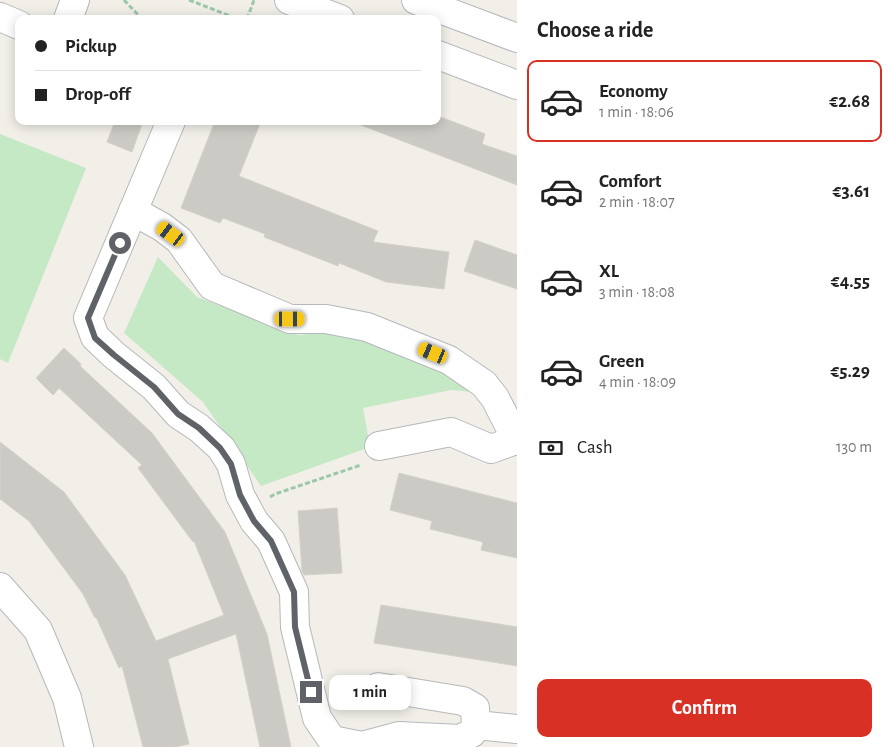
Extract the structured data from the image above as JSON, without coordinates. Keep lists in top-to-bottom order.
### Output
{
  "page": {
    "heading": "Choose a ride",
    "banner": ["Pickup", "Drop-off"],
    "list": [
      {
        "name": "Economy",
        "note": "1 min · 18:06",
        "value": "€2.68"
      },
      {
        "name": "Comfort",
        "note": "2 min · 18:07",
        "value": "€3.61"
      },
      {
        "name": "XL",
        "note": "3 min · 18:08",
        "value": "€4.55"
      },
      {
        "name": "Green",
        "note": "4 min · 18:09",
        "value": "€5.29"
      }
    ],
    "pay": ["Cash", "130 m"],
    "buttons": "Confirm",
    "bubble": "1 min"
  }
}
